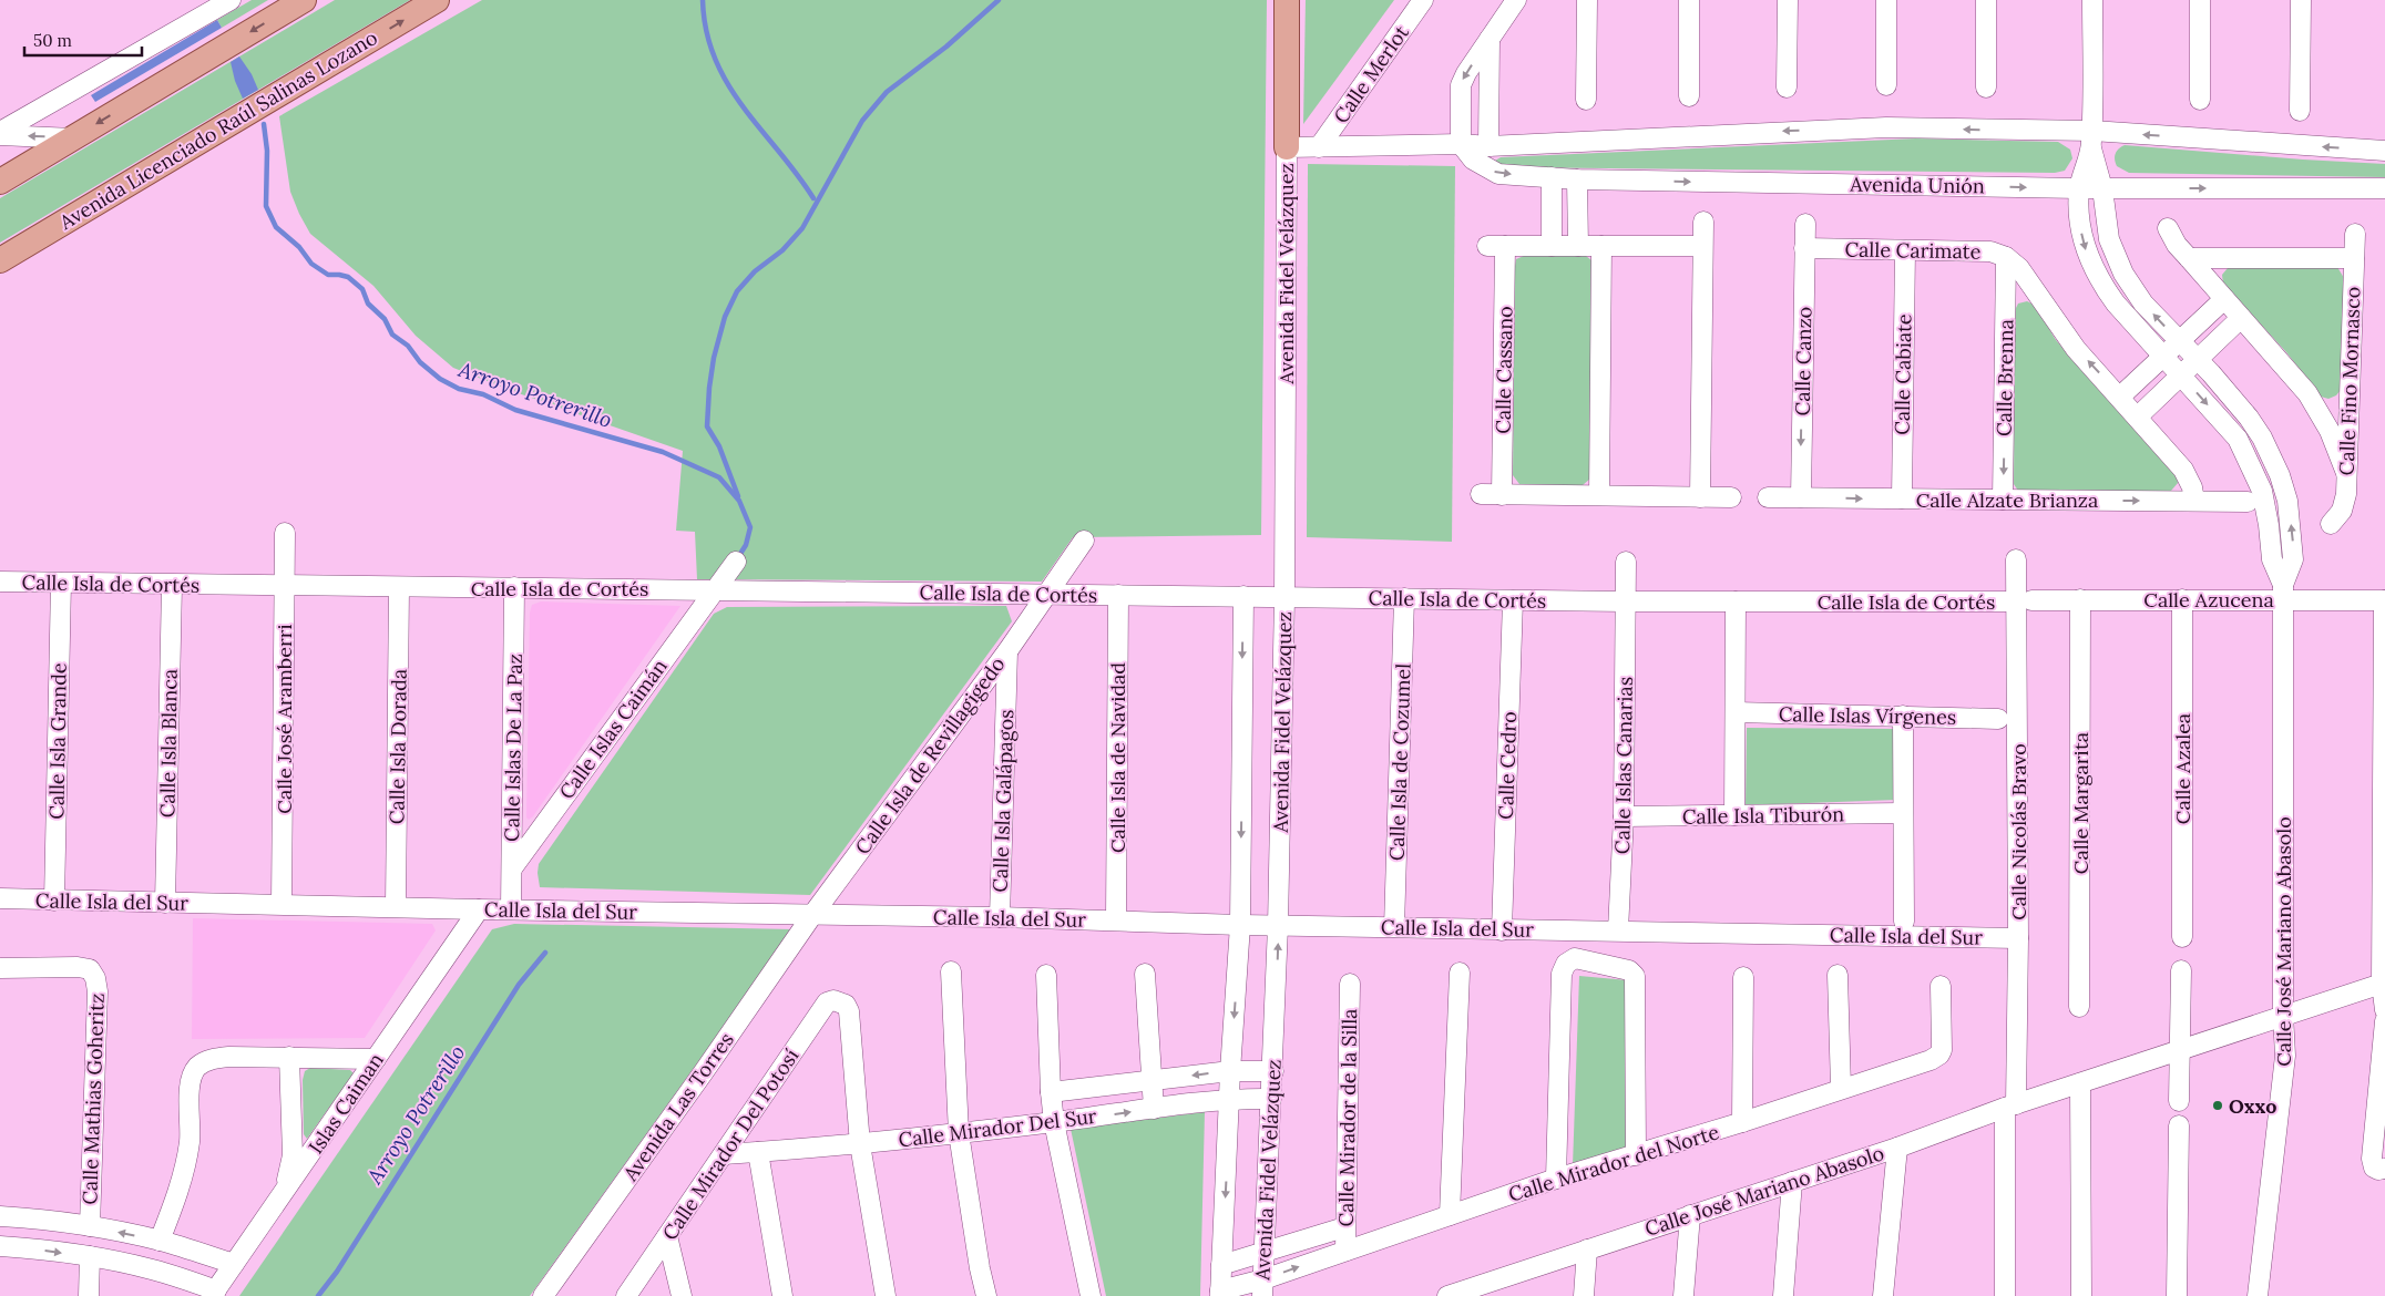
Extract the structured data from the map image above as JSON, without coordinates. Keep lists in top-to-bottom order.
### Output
{
  "streets": {
    "main road": ["Avenida Licenciado Raúl Salinas Lozano"],
    "street": [
      "Calle Merlot",
      "Avenida Unión",
      "Calle Carimate",
      "Avenida Fidel Velázquez",
      "Calle Canzo",
      "Calle Cassano",
      "Calle Cabiate",
      "Calle Brenna",
      "Calle Fino Mornasco",
      "Calle Alzate Brianza",
      "Calle Isla de Cortés",
      "Calle Azucena",
      "Calle Islas Vírgenes",
      "Calle José Aramberri",
      "Calle Islas Caimán",
      "Calle Isla Grande",
      "Calle Isla Blanca",
      "Calle Isla Dorada",
      "Calle Islas De La Paz",
      "Calle Isla de Revillagigedo",
      "Calle Isla de Navidad",
      "Calle Isla de Cozumel",
      "Calle Cedro",
      "Calle Islas Canarias",
      "Calle Azalea",
      "Calle Isla Galápagos",
      "Calle Margarita",
      "Calle Isla Tiburón",
      "Calle Nicolás Bravo",
      "Calle Isla del Sur",
      "Calle José Mariano Abasolo",
      "Calle Mathias Goheritz",
      "Islas Caiman",
      "Avenida Las Torres",
      "Calle Mirador de la Silla",
      "Calle Mirador Del Sur",
      "Calle Mirador Del Potosí",
      "Calle Mirador del Norte"
    ]
  },
  "crossings": [
    ["Avenida Unión", "Calle José Mariano Abasolo"],
    ["Calle Carimate", "Calle Canzo"],
    ["Calle Carimate", "Calle Cabiate"],
    ["Calle Carimate", "Calle Brenna"],
    ["Calle Carimate", "Calle Alzate Brianza"],
    ["Avenida Fidel Velázquez", "Calle Isla de Cortés"],
    ["Avenida Fidel Velázquez", "Calle Isla del Sur"],
    ["Avenida Fidel Velázquez", "Calle Mirador Del Sur"],
    ["Avenida Fidel Velázquez", "Calle Mirador del Norte"],
    ["Calle Canzo", "Calle Alzate Brianza"],
    ["Calle Cabiate", "Calle Alzate Brianza"],
    ["Calle Brenna", "Calle Alzate Brianza"],
    ["Calle Isla de Cortés", "Calle Azucena"],
    ["Calle Isla de Cortés", "Calle José Aramberri"],
    ["Calle Isla de Cortés", "Calle Islas Caimán"],
    ["Calle Isla de Cortés", "Calle Isla Grande"],
    ["Calle Isla de Cortés", "Calle Isla Blanca"],
    ["Calle Isla de Cortés", "Calle Isla Dorada"],
    ["Calle Isla de Cortés", "Calle Islas De La Paz"],
    ["Calle Isla de Cortés", "Calle Isla de Revillagigedo"],
    ["Calle Isla de Cortés", "Calle Isla de Navidad"],
    ["Calle Isla de Cortés", "Calle Isla de Cozumel"],
    ["Calle Isla de Cortés", "Calle Cedro"],
    ["Calle Isla de Cortés", "Calle Islas Canarias"],
    ["Calle Isla de Cortés", "Calle Nicolás Bravo"],
    ["Calle Azucena", "Calle Azalea"],
    ["Calle Azucena", "Calle Margarita"],
    ["Calle Azucena", "Calle Nicolás Bravo"],
    ["Calle Azucena", "Calle José Mariano Abasolo"],
    ["Calle José Aramberri", "Calle Isla del Sur"],
    ["Calle Islas Caimán", "Calle Islas De La Paz"],
    ["Calle Isla Grande", "Calle Isla del Sur"],
    ["Calle Isla Blanca", "Calle Isla del Sur"],
    ["Calle Isla Dorada", "Calle Isla del Sur"],
    ["Calle Islas De La Paz", "Calle Isla del Sur"],
    ["Calle Isla de Revillagigedo", "Calle Isla Galápagos"],
    ["Calle Isla de Revillagigedo", "Calle Isla del Sur"],
    ["Calle Isla de Revillagigedo", "Avenida Las Torres"],
    ["Calle Isla de Navidad", "Calle Isla del Sur"],
    ["Calle Isla de Cozumel", "Calle Isla del Sur"],
    ["Calle Cedro", "Calle Isla del Sur"],
    ["Calle Islas Canarias", "Calle Isla Tiburón"],
    ["Calle Islas Canarias", "Calle Isla del Sur"],
    ["Calle Isla Galápagos", "Calle Isla del Sur"],
    ["Calle Nicolás Bravo", "Calle Isla del Sur"],
    ["Calle Nicolás Bravo", "Calle José Mariano Abasolo"],
    ["Calle Isla del Sur", "Islas Caiman"],
    ["Calle Isla del Sur", "Avenida Las Torres"],
    ["Calle Mirador de la Silla", "Calle Mirador del Norte"],
    ["Calle Mirador Del Sur", "Calle Mirador Del Potosí"]
  ],
  "one_way": ["Calle Brenna", "Calle Alzate Brianza"],
  "water": ["Arroyo Potrerillo"],
  "places": ["Oxxo"],
  "scale_bar": "50 m"
}
